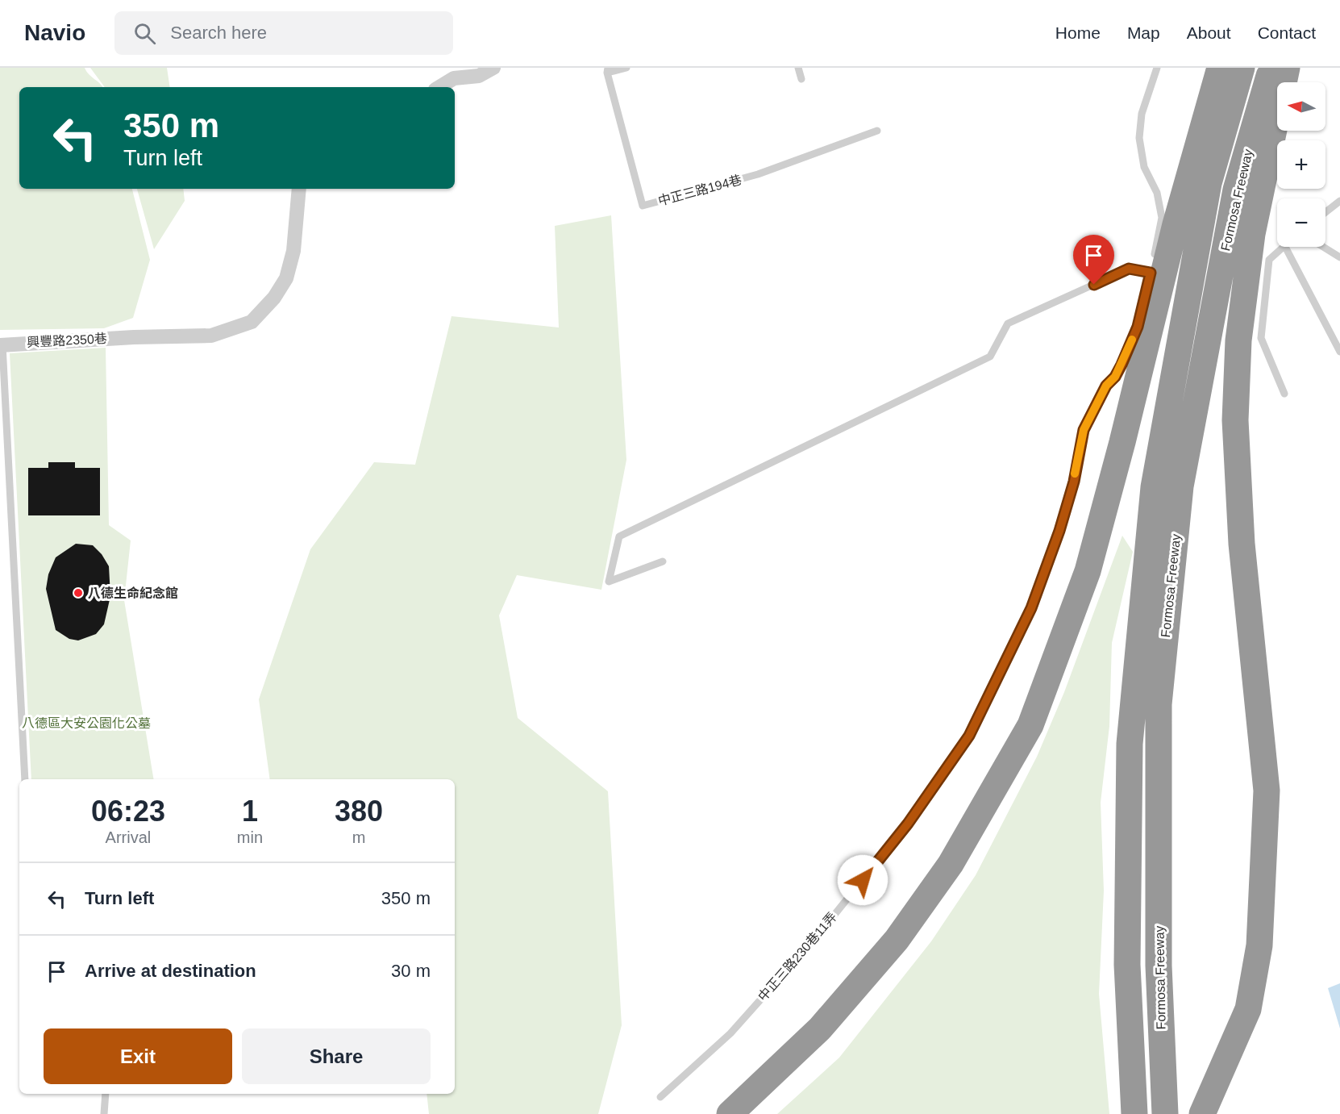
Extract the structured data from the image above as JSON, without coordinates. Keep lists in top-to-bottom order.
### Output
{
  "streets": {
    "highway": ["Formosa Freeway"],
    "street": ["興豐路2350巷"],
    "lane": ["中正三路194巷", "中正三路230巷11弄"]
  },
  "parks": ["八德區大安公園化公墓"],
  "places": ["八德生命紀念館"],
  "north": "left",
  "page": {
    "header": "Navio",
    "search": "Search here",
    "nav": [
      "Home",
      "Map",
      "About",
      "Contact"
    ],
    "map_buttons": ["+", "−"],
    "turn": ["350 m", "Turn left"],
    "eta": [
      "06:23",
      "Arrival",
      "1",
      "min",
      "380",
      "m"
    ],
    "list": [
      {
        "name": "Turn left",
        "value": "350 m"
      },
      {
        "name": "Arrive at destination",
        "value": "30 m"
      }
    ],
    "buttons": ["Exit", "Share"]
  }
}
